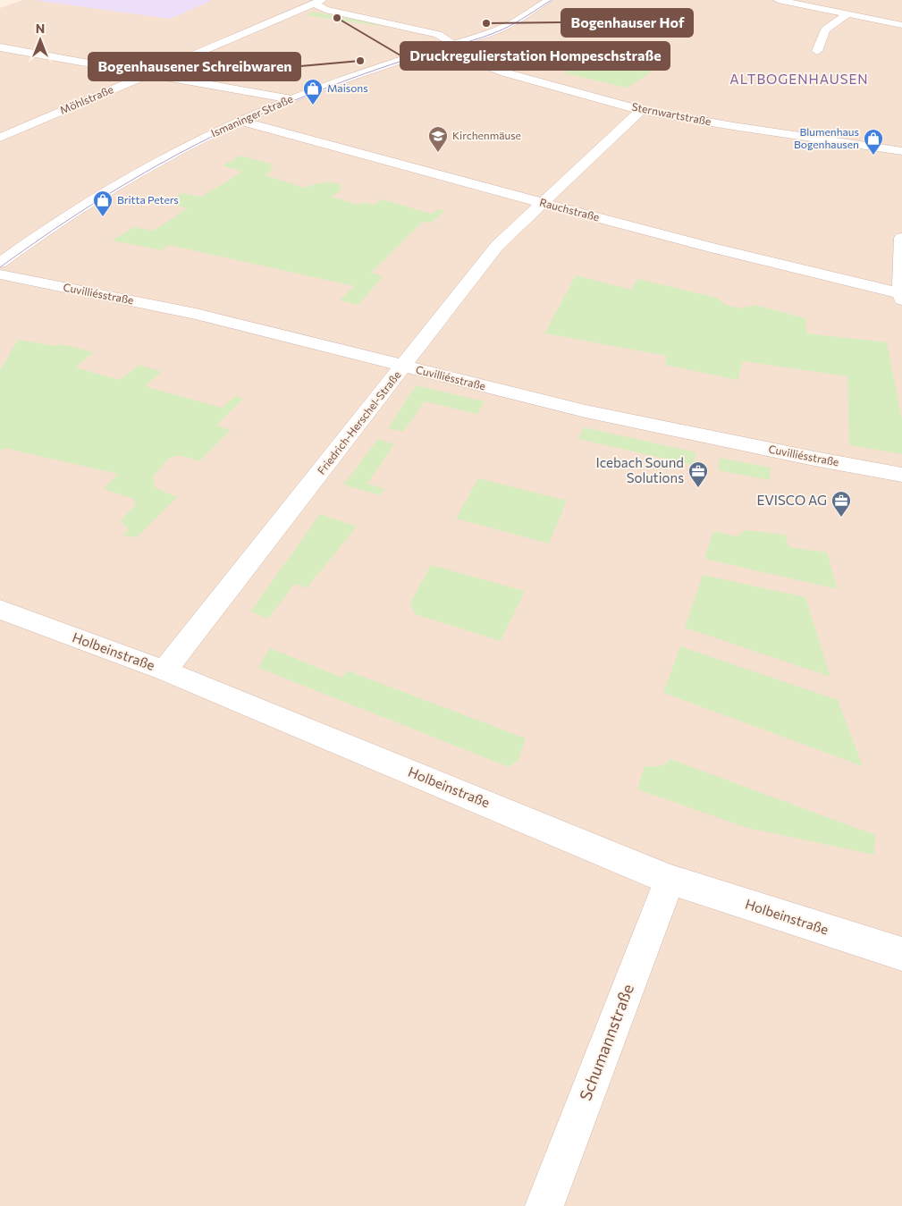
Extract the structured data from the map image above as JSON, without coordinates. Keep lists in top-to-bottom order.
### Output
{
  "streets": {
    "street": [
      "Möhlstraße",
      "Sternwartstraße",
      "Ismaninger Straße",
      "Rauchstraße",
      "Cuvilliésstraße",
      "Friedrich-Herschel-Straße",
      "Holbeinstraße",
      "Schumannstraße"
    ]
  },
  "crossings": [
    ["Sternwartstraße", "Ismaninger Straße"],
    ["Sternwartstraße", "Friedrich-Herschel-Straße"],
    ["Ismaninger Straße", "Rauchstraße"],
    ["Rauchstraße", "Friedrich-Herschel-Straße"],
    ["Cuvilliésstraße", "Friedrich-Herschel-Straße"],
    ["Friedrich-Herschel-Straße", "Holbeinstraße"],
    ["Holbeinstraße", "Schumannstraße"]
  ],
  "districts": ["ALTBOGENHAUSEN"],
  "places": {
    "other": ["Druckregulierstation Hompeschstraße", "Bogenhauser Hof", "Bogenhausener Schreibwaren"],
    "shop": ["Maisons", "Blumenhaus Bogenhausen", "Britta Peters"],
    "school or university": ["Kirchenmäuse"],
    "office": ["Icebach Sound Solutions", "EVISCO AG"]
  },
  "north": "top"
}
